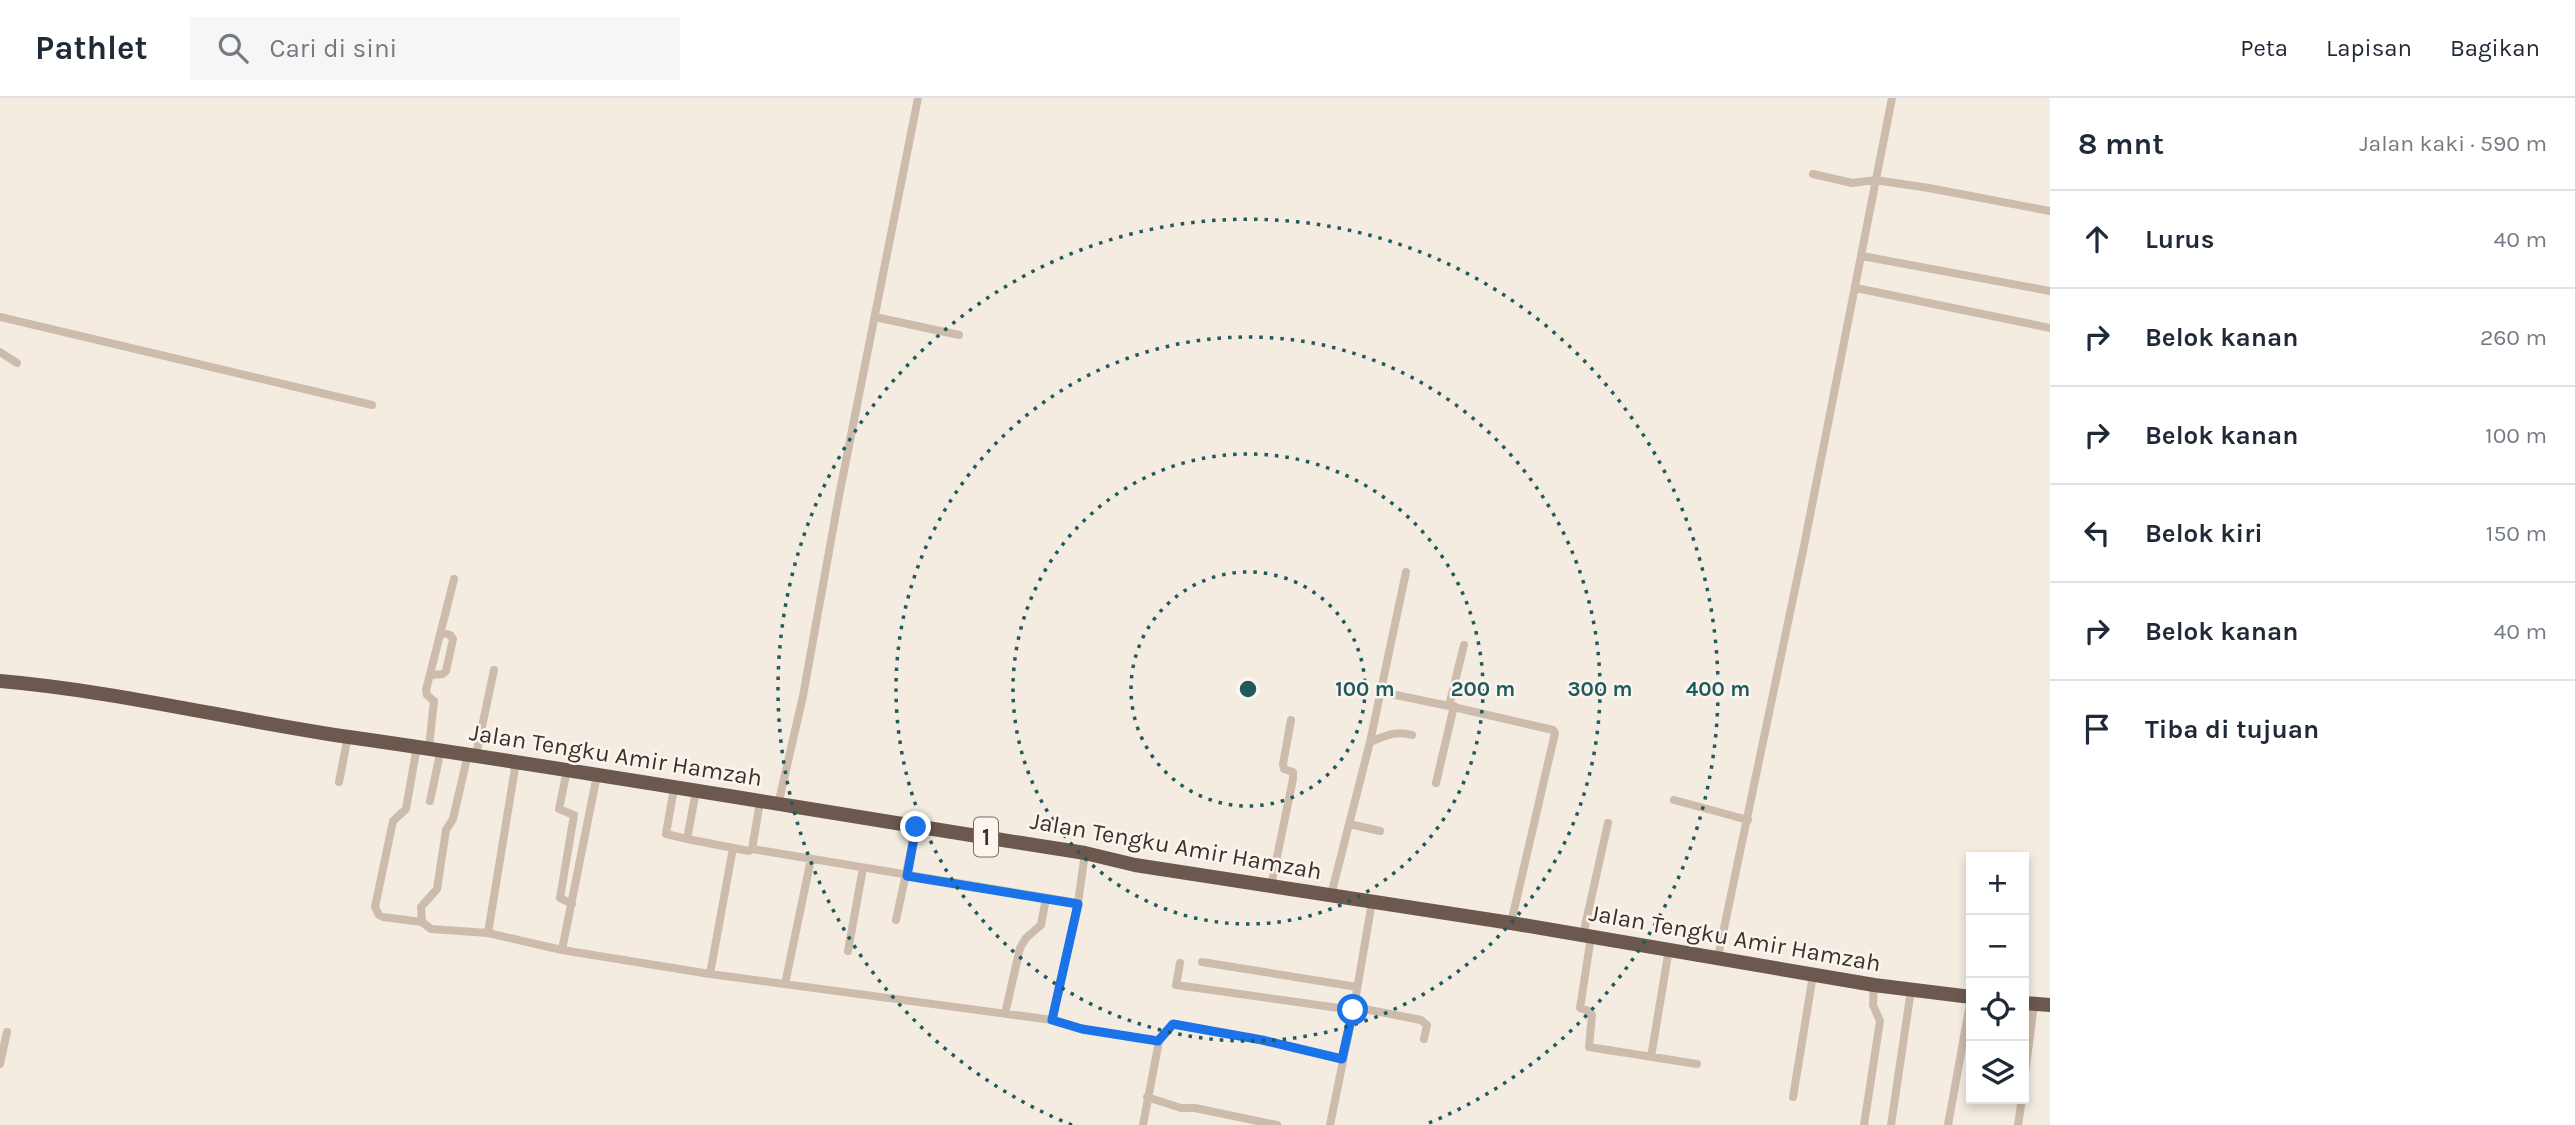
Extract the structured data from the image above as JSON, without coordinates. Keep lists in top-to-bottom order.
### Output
{
  "streets": {
    "highway": ["Jalan Tengku Amir Hamzah", "1"]
  },
  "page": {
    "header": "Pathlet",
    "search": "Cari di sini",
    "nav": ["Peta", "Lapisan", "Bagikan"],
    "heading": ["8 mnt", "Jalan kaki · 590 m"],
    "list": [
      ["Lurus", "40 m"],
      ["Belok kanan", "260 m"],
      ["Belok kanan", "100 m"],
      ["Belok kiri", "150 m"],
      ["Belok kanan", "40 m"],
      "Tiba di tujuan"
    ],
    "map_buttons": ["+", "−"]
  },
  "rings": [
    "100 m",
    "200 m",
    "300 m",
    "400 m"
  ]
}
